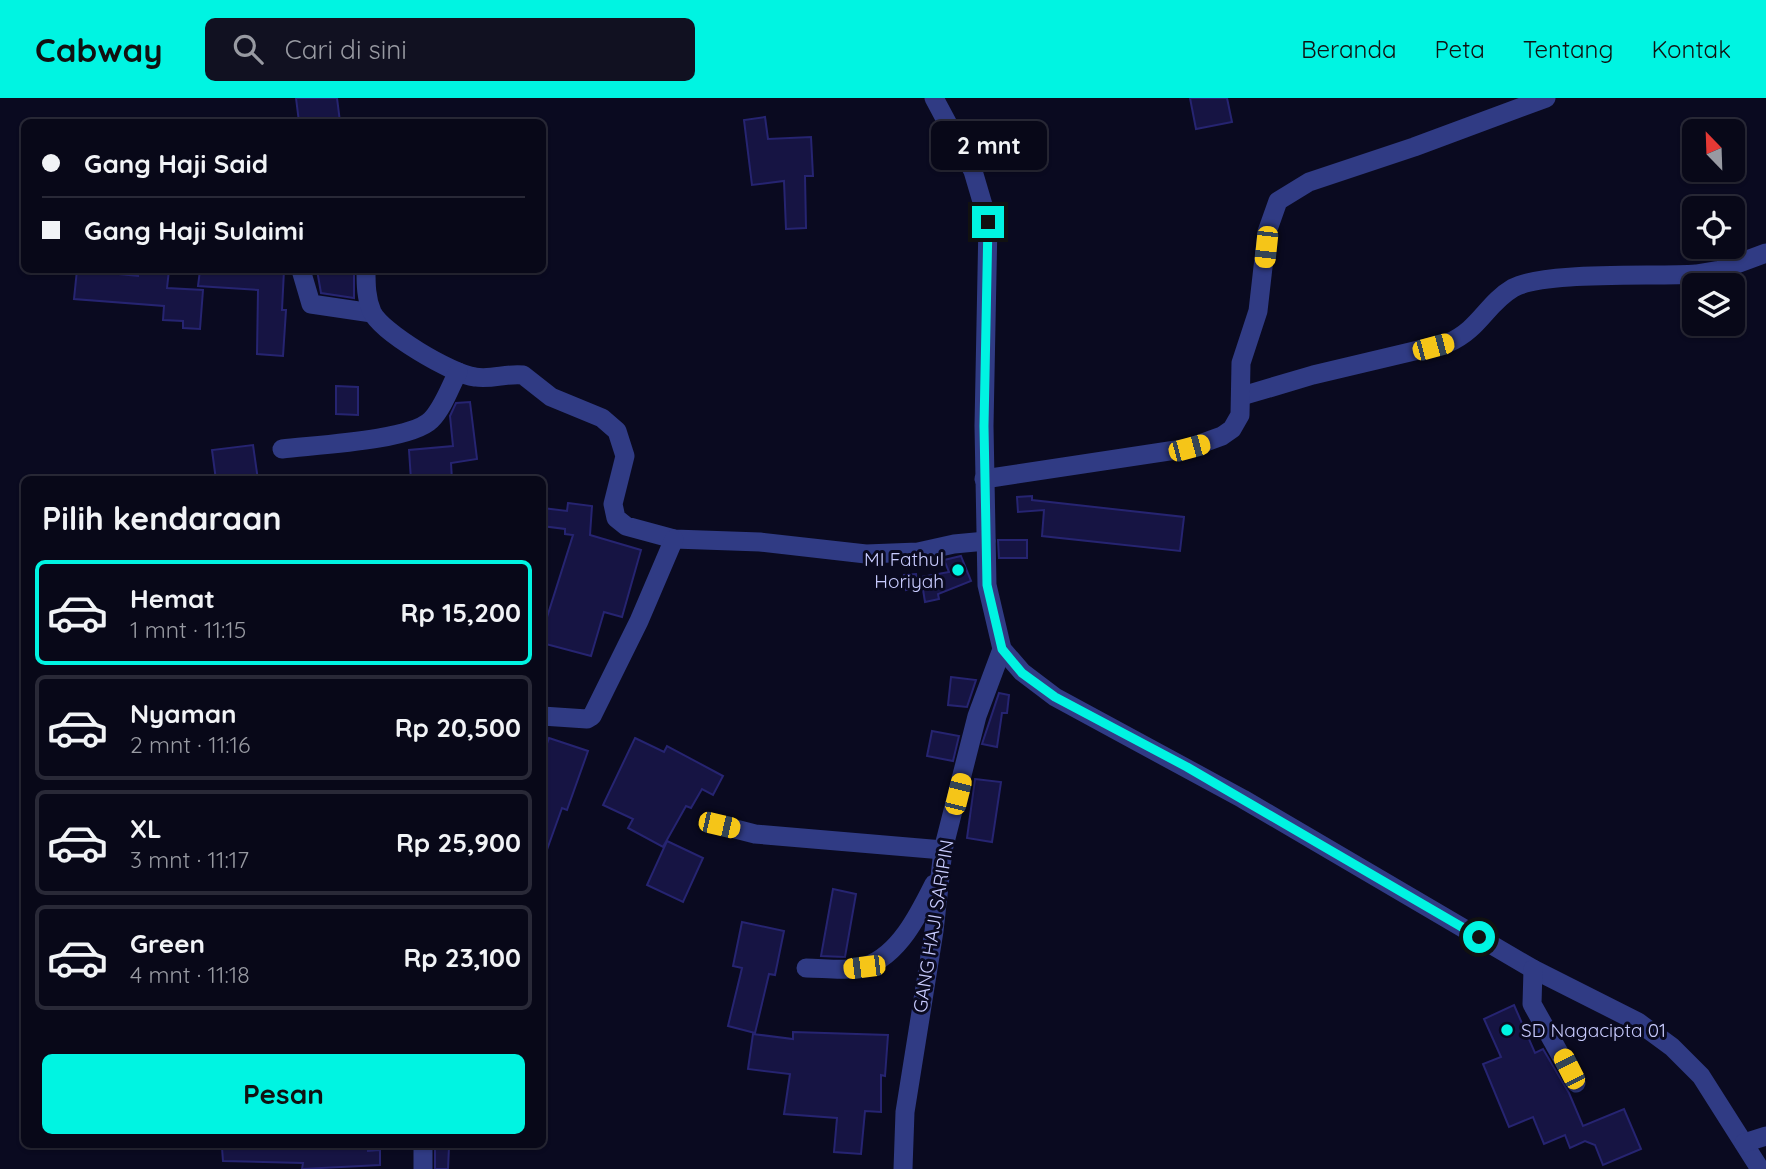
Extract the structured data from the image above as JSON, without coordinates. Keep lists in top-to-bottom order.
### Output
{
  "streets": {
    "street": ["GANG HAJI SARIPIN"]
  },
  "places": ["MI Fathul Horiyah", "SD Nagacipta 01"],
  "north": "top left",
  "page": {
    "header": "Cabway",
    "search": "Cari di sini",
    "nav": [
      "Beranda",
      "Peta",
      "Tentang",
      "Kontak"
    ],
    "banner": ["Gang Haji Said", "Gang Haji Sulaimi"],
    "bubble": "2 mnt",
    "heading": "Pilih kendaraan",
    "list": [
      {
        "name": "Hemat",
        "note": "1 mnt · 11:15",
        "value": "Rp 15,200"
      },
      {
        "name": "Nyaman",
        "note": "2 mnt · 11:16",
        "value": "Rp 20,500"
      },
      {
        "name": "XL",
        "note": "3 mnt · 11:17",
        "value": "Rp 25,900"
      },
      {
        "name": "Green",
        "note": "4 mnt · 11:18",
        "value": "Rp 23,100"
      }
    ],
    "buttons": "Pesan"
  }
}
